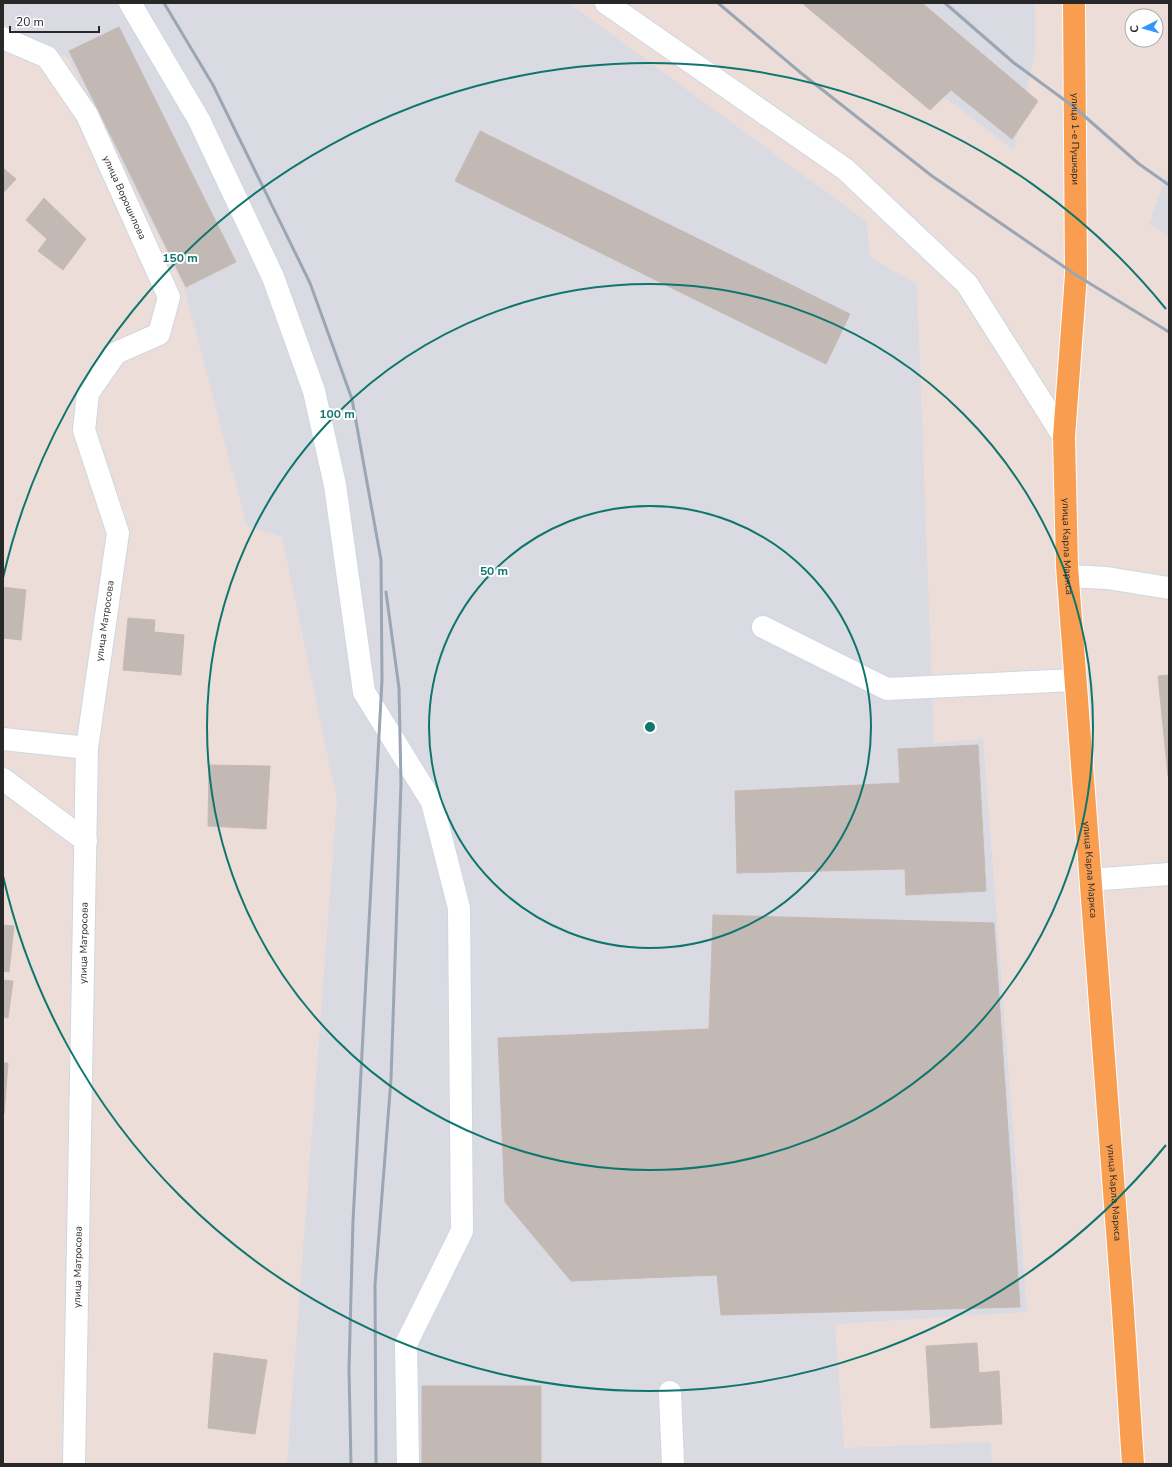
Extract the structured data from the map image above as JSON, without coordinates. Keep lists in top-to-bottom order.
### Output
{
  "streets": {
    "main road": ["улица 1-е Пушкари", "улица Карла Маркса"],
    "street": ["улица Ворошилова", "улица Матросова"]
  },
  "crossings": [
    ["улица 1-е Пушкари", "улица Карла Маркса"],
    ["улица Ворошилова", "улица Матросова"]
  ],
  "scale_bar": "20 m",
  "north": "left",
  "rings": ["150 m", "100 m", "50 m"]
}
